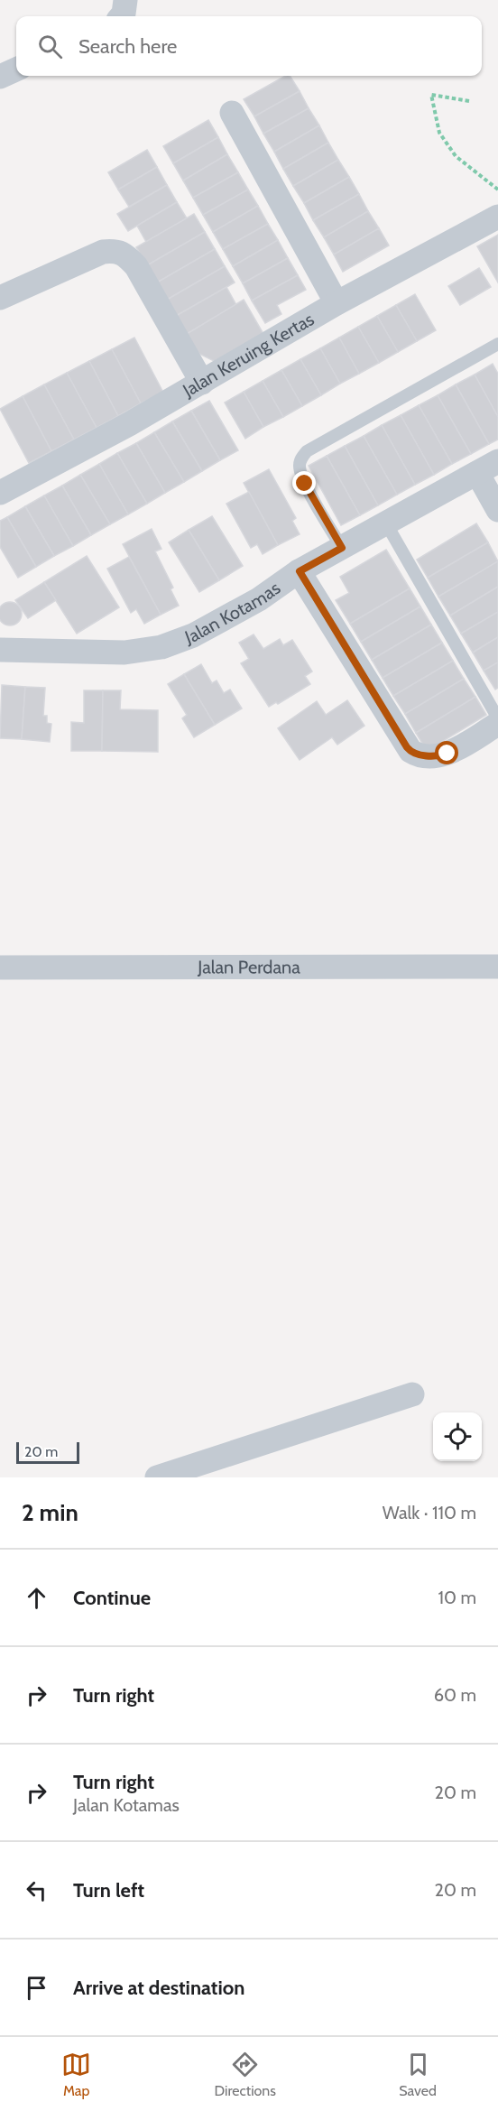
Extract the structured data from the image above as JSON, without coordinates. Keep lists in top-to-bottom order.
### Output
{
  "streets": {
    "street": ["Jalan Keruing Kertas", "Jalan Kotamas", "Jalan Perdana"]
  },
  "scale_bar": "20 m",
  "page": {
    "search": "Search here",
    "scale": "20 m",
    "heading": ["2 min", "Walk · 110 m"],
    "list": [
      ["Continue", "10 m"],
      ["Turn right", "60 m"],
      ["Turn right", "Jalan Kotamas", "20 m"],
      ["Turn left", "20 m"],
      "Arrive at destination"
    ],
    "nav": ["Map", "Directions", "Saved"]
  }
}
